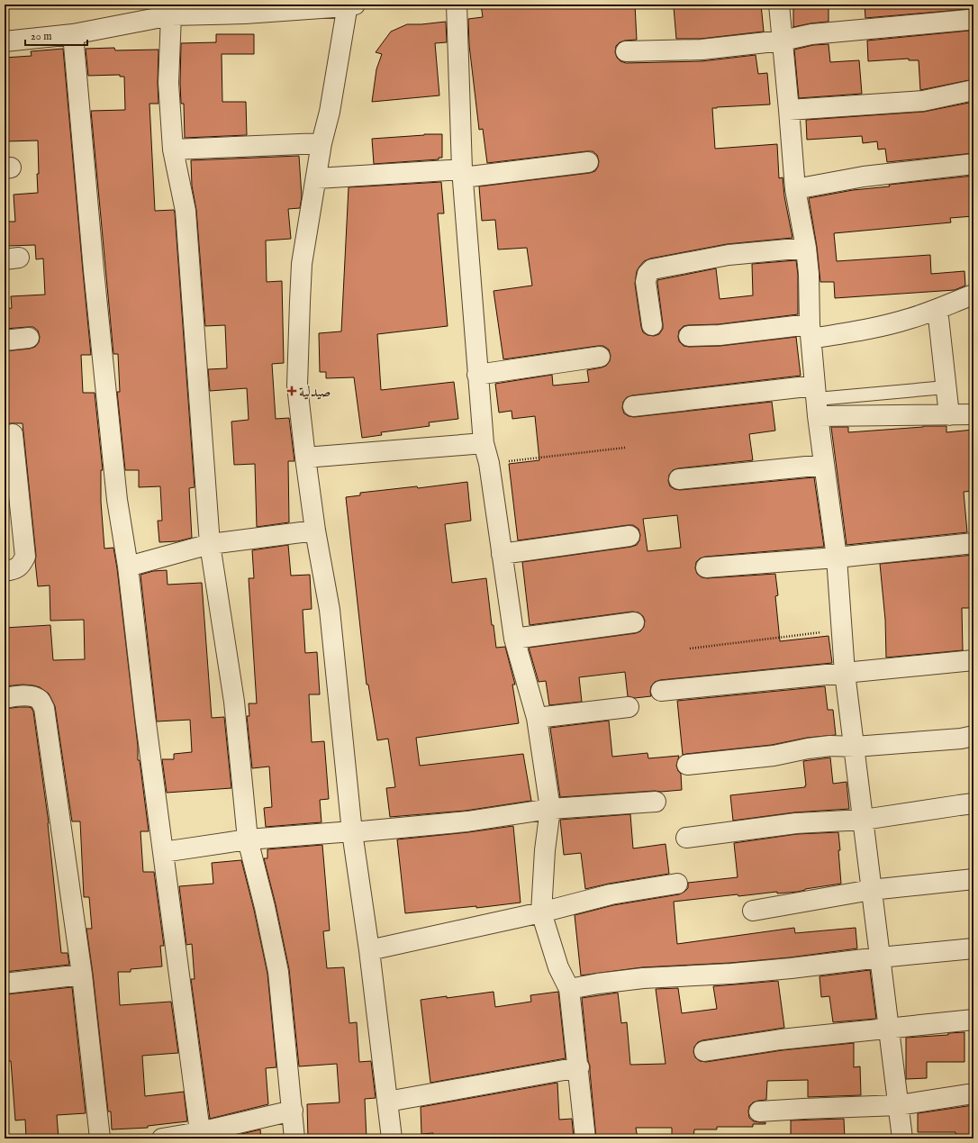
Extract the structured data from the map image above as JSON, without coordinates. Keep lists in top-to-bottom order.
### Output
{
  "places": {
    "health": ["صيدلية"]
  },
  "scale_bar": "20 m"
}
